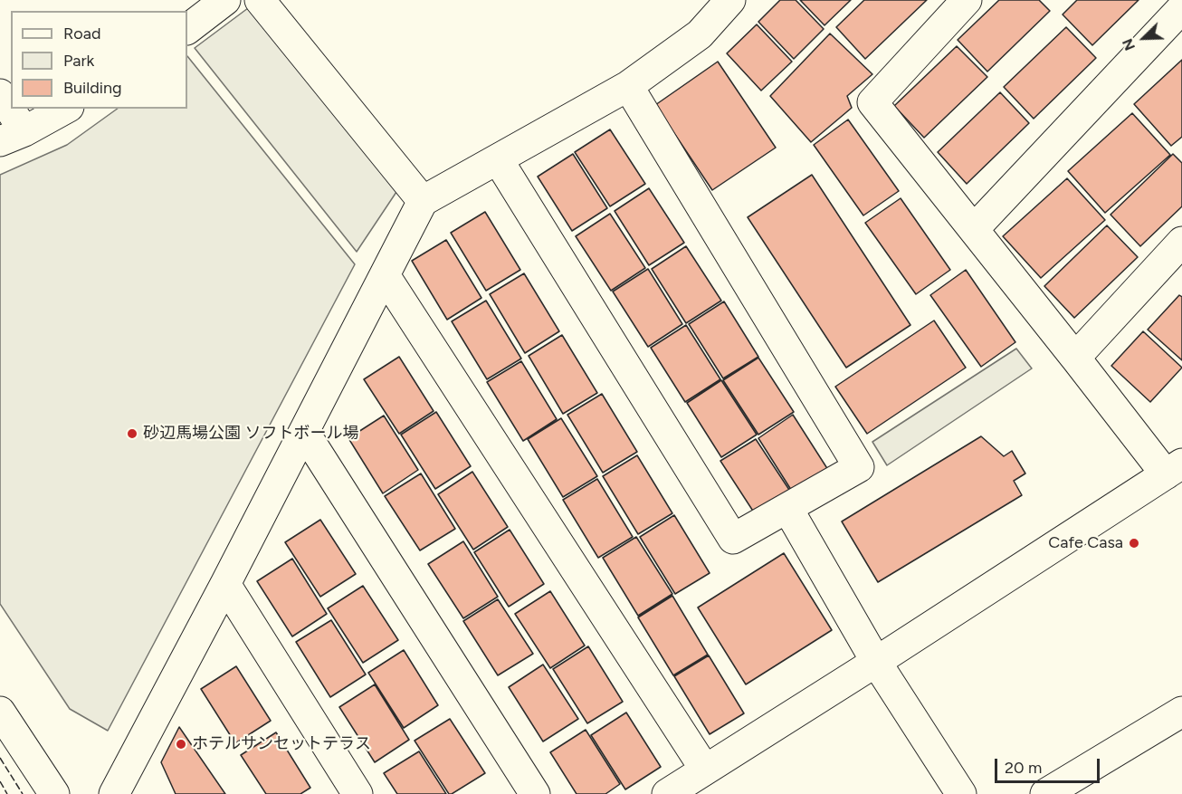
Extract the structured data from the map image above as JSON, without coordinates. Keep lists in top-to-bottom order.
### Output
{
  "places": ["砂辺馬場公園 ソフトボール場", "Cafe Casa", "ホテルサンセットテラス"],
  "legend": ["Road", "Park", "Building"],
  "scale_bar": "20 m",
  "north": "bottom left"
}
